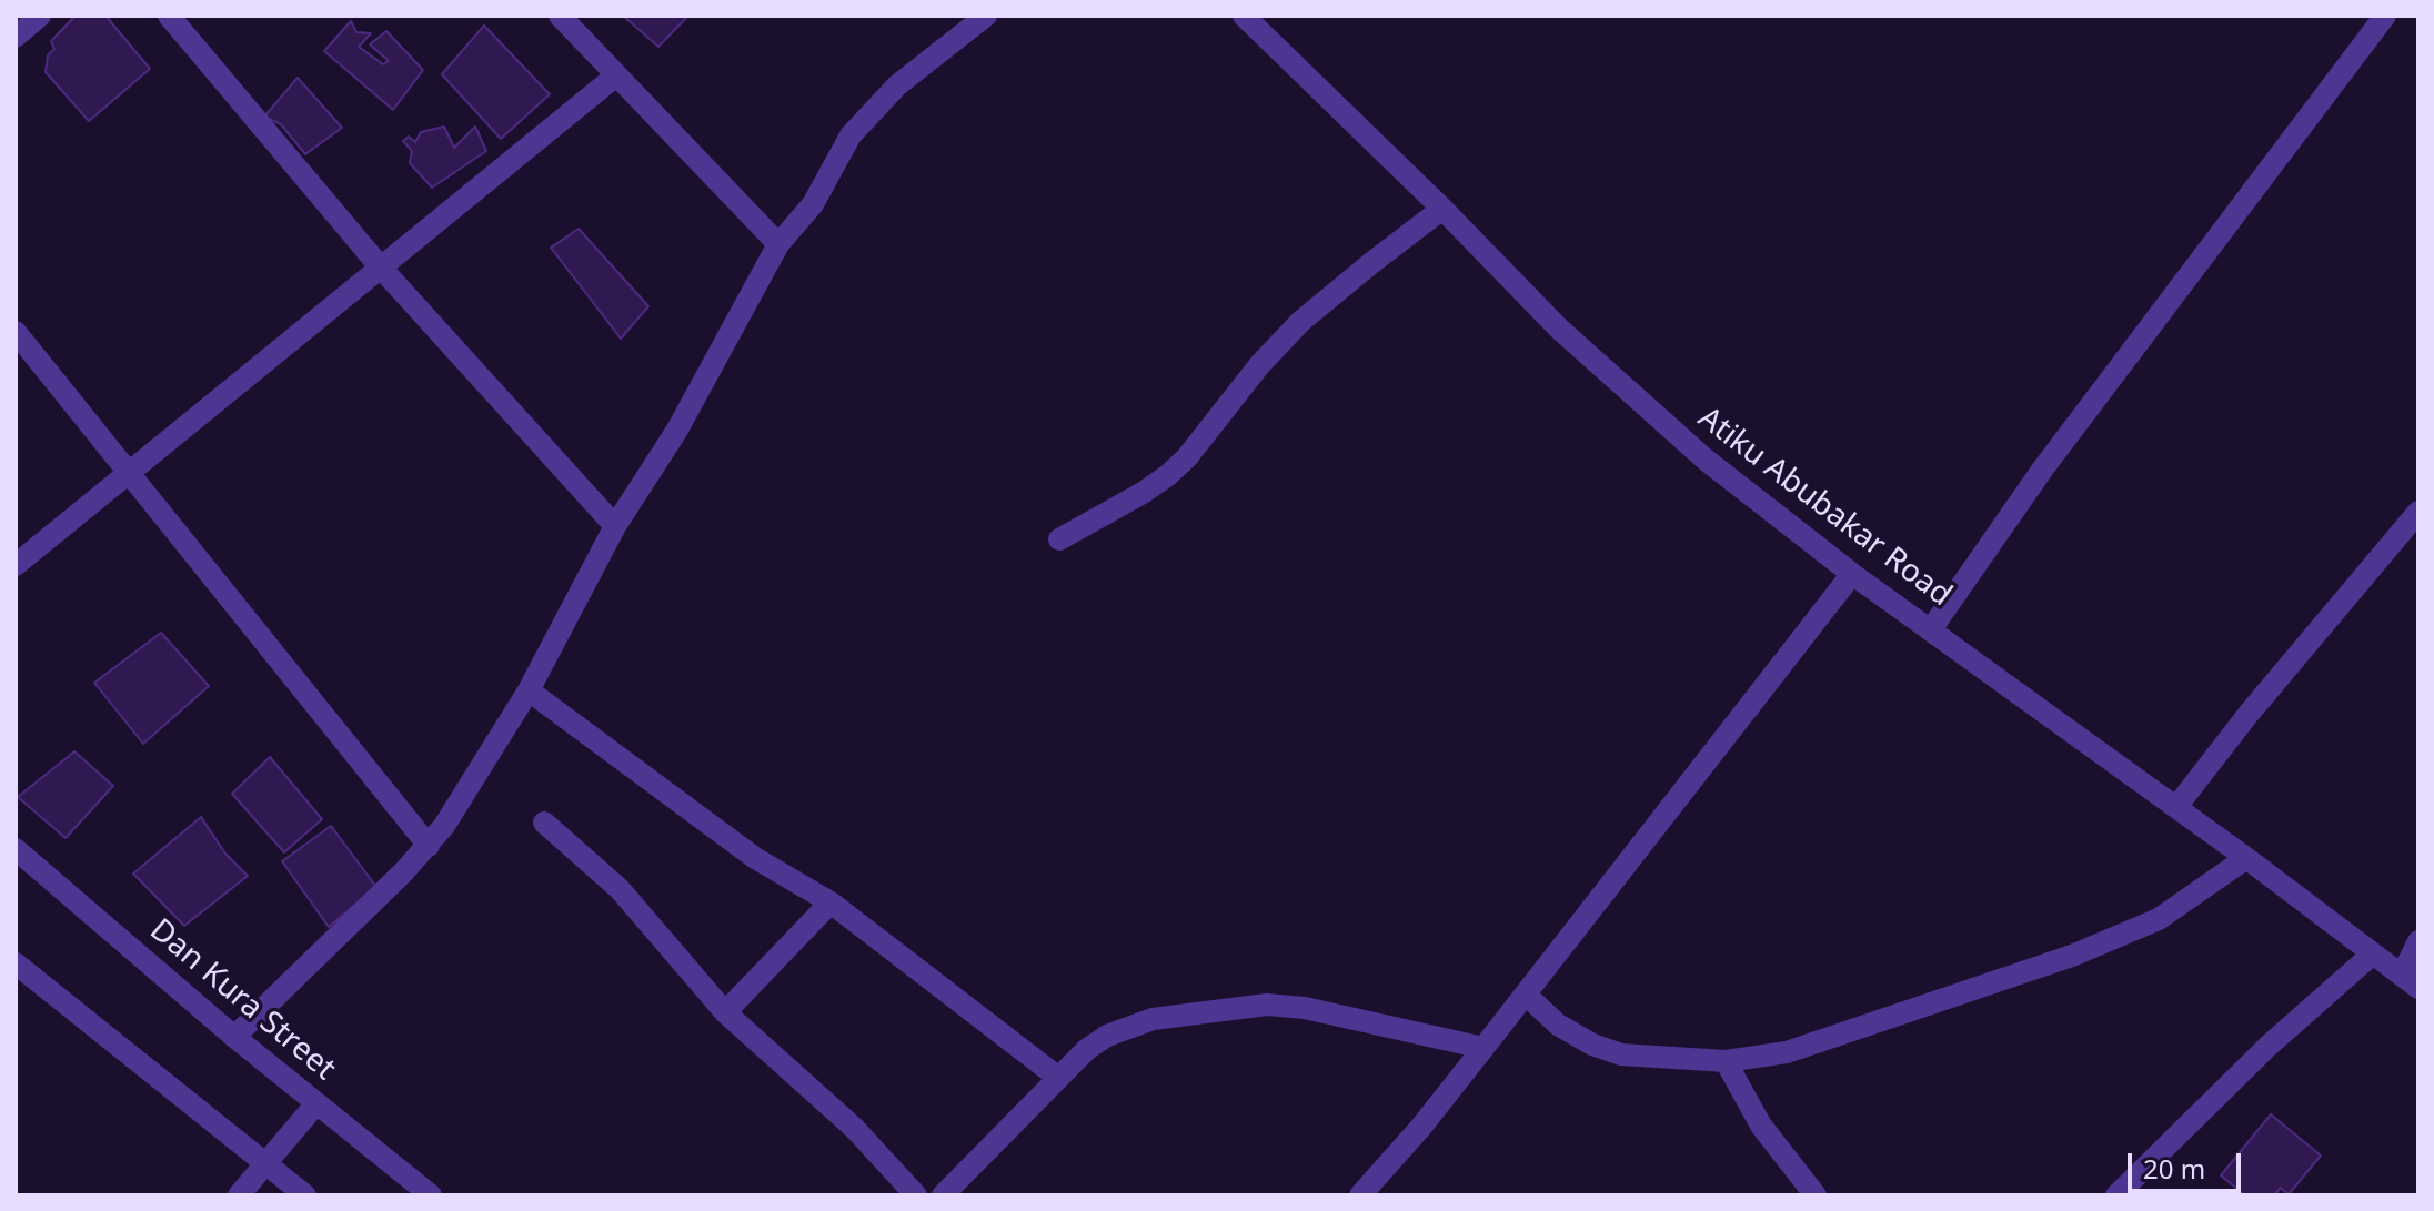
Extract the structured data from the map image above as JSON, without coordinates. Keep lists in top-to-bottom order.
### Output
{
  "streets": {
    "street": ["Atiku Abubakar Road", "Dan Kura Street"]
  },
  "scale_bar": "20 m"
}
